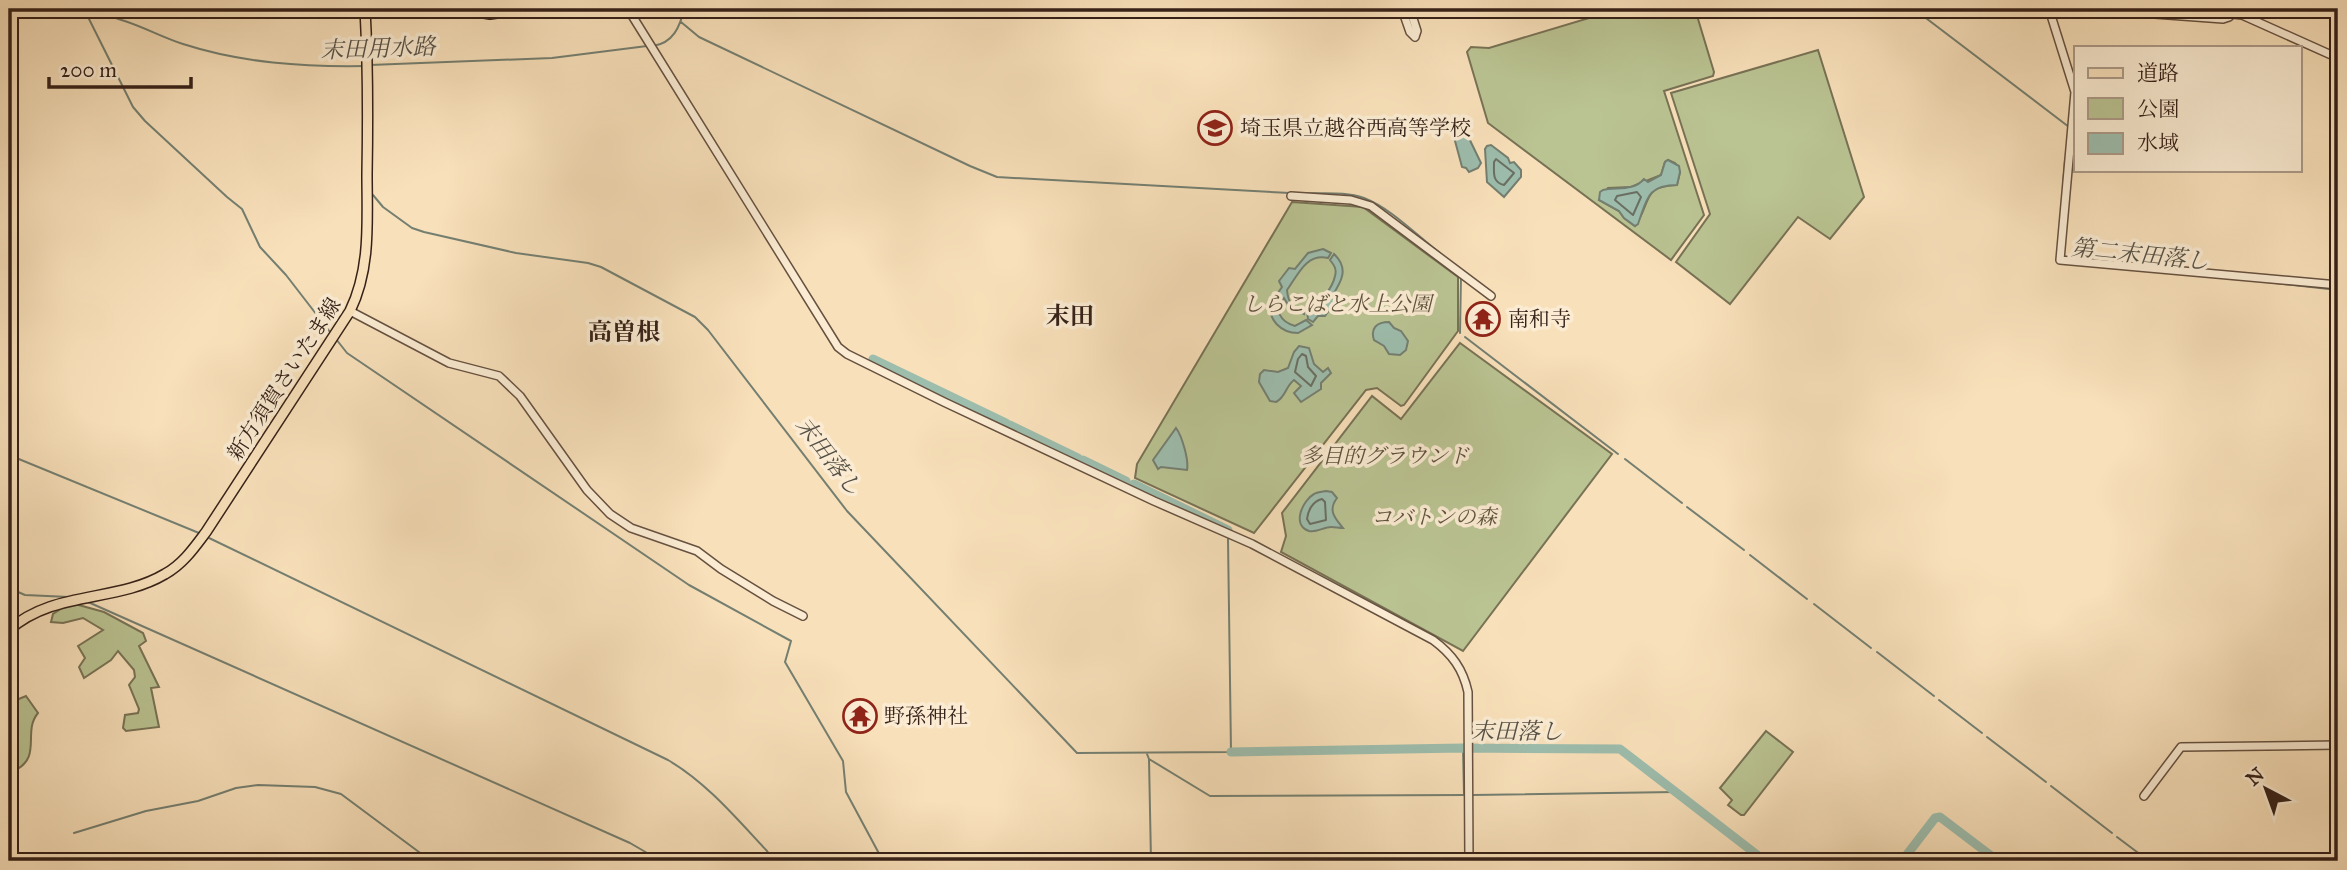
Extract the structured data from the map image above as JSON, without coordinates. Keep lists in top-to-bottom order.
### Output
{
  "streets": {
    "main road": ["新方須賀さいたま線"]
  },
  "districts": ["末田", "高曽根"],
  "water": ["末田用水路", "第二末田落し", "末田落し"],
  "parks": ["しらこばと水上公園", "多目的グラウンド", "コバトンの森"],
  "places": {
    "school or university": ["埼玉県立越谷西高等学校"],
    "temple": ["南和寺", "野孫神社"]
  },
  "legend": ["道路", "公園", "水域"],
  "scale_bar": "200 m",
  "north": "top left"
}
